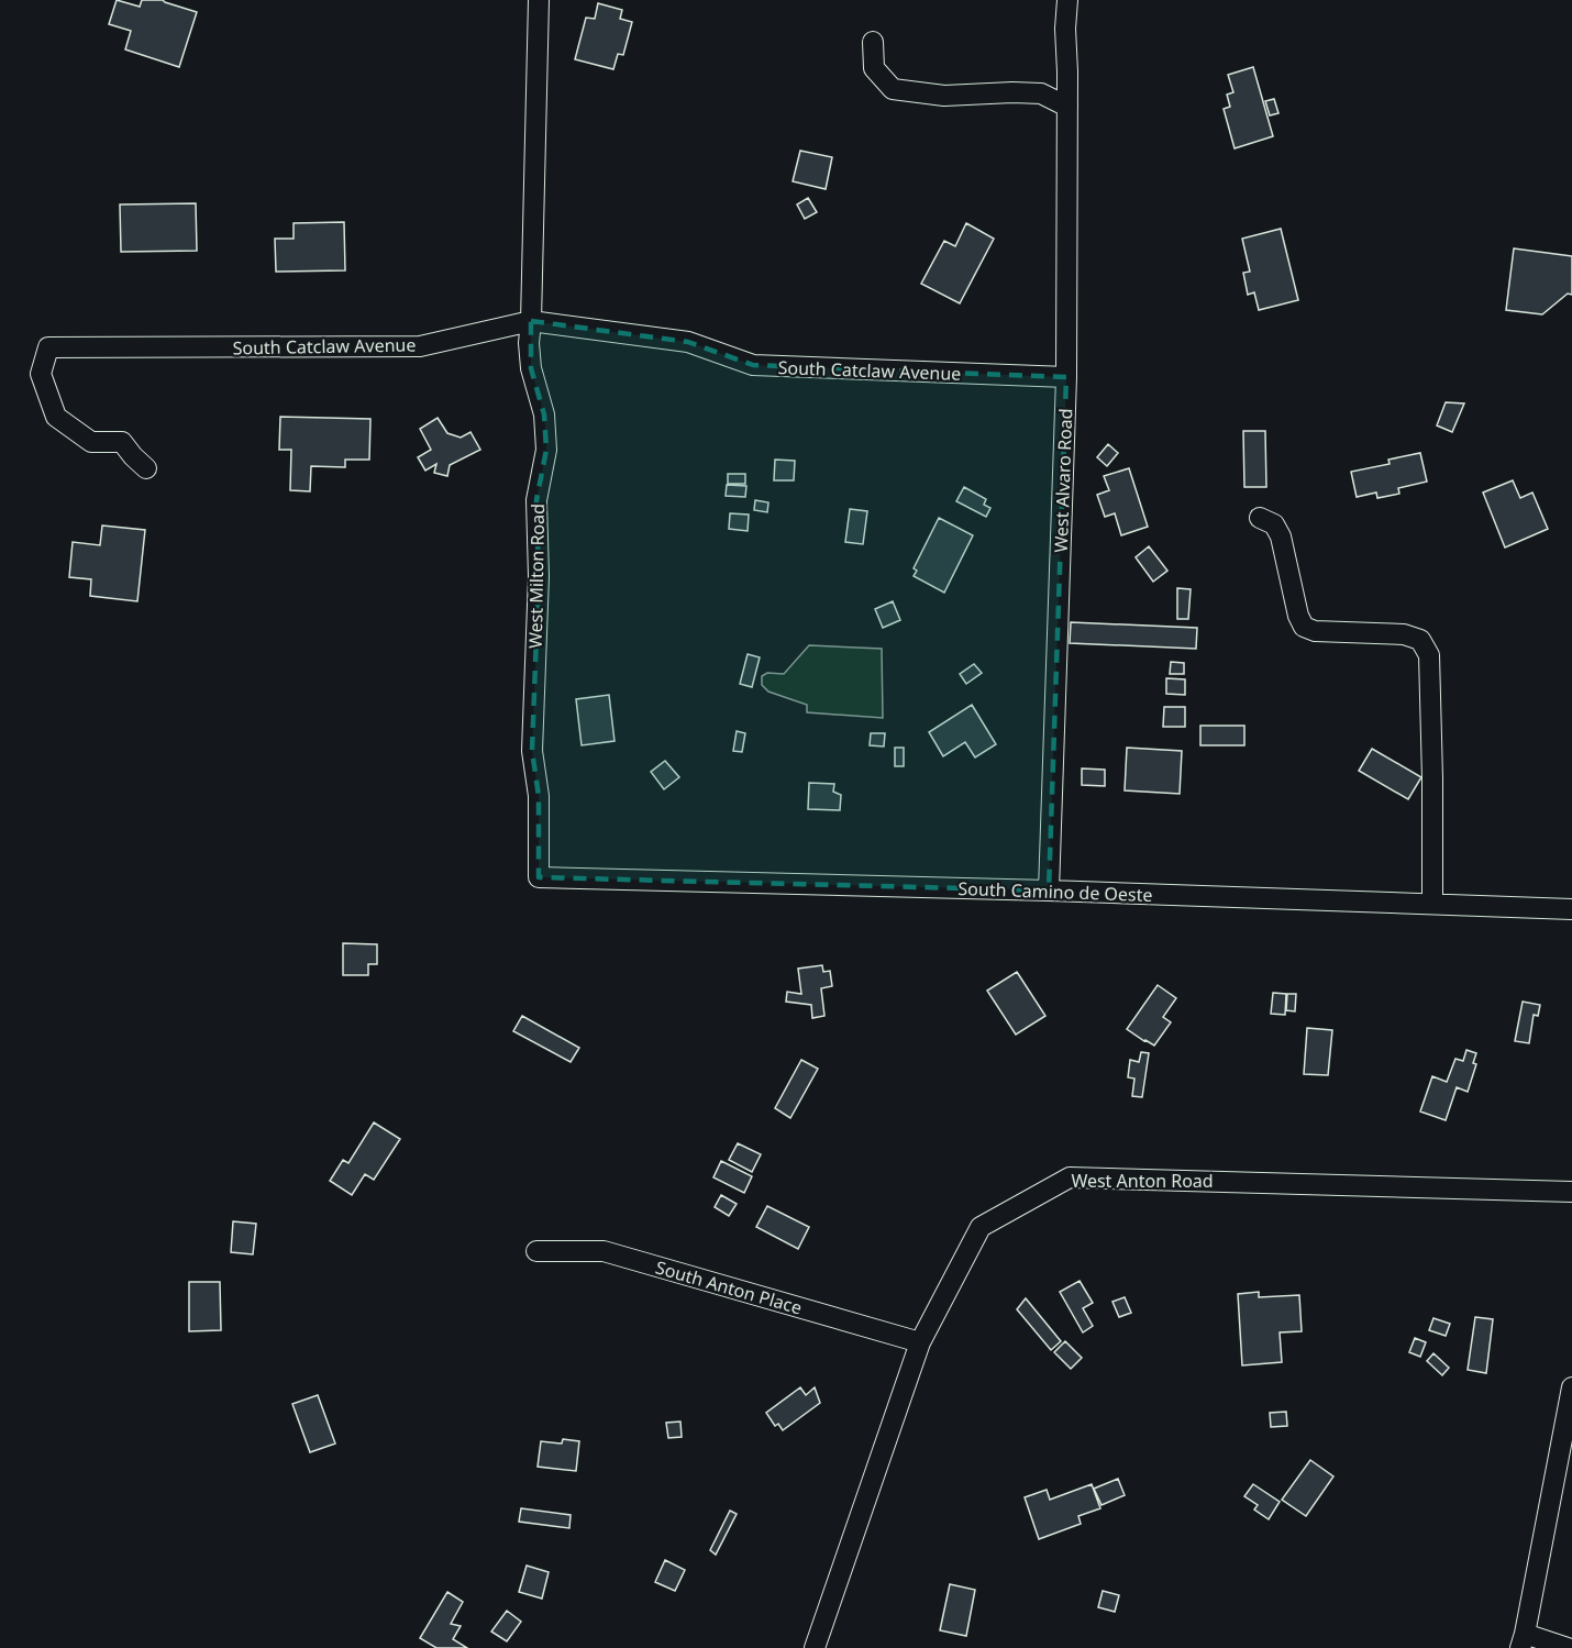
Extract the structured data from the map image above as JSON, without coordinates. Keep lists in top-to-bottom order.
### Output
{
  "streets": {
    "street": [
      "South Catclaw Avenue",
      "West Alvaro Road",
      "West Milton Road",
      "South Camino de Oeste",
      "West Anton Road",
      "South Anton Place"
    ]
  },
  "crossings": [
    ["South Catclaw Avenue", "West Alvaro Road"],
    ["South Catclaw Avenue", "West Milton Road"],
    ["West Alvaro Road", "South Camino de Oeste"],
    ["West Milton Road", "South Camino de Oeste"],
    ["West Anton Road", "South Anton Place"]
  ]
}
